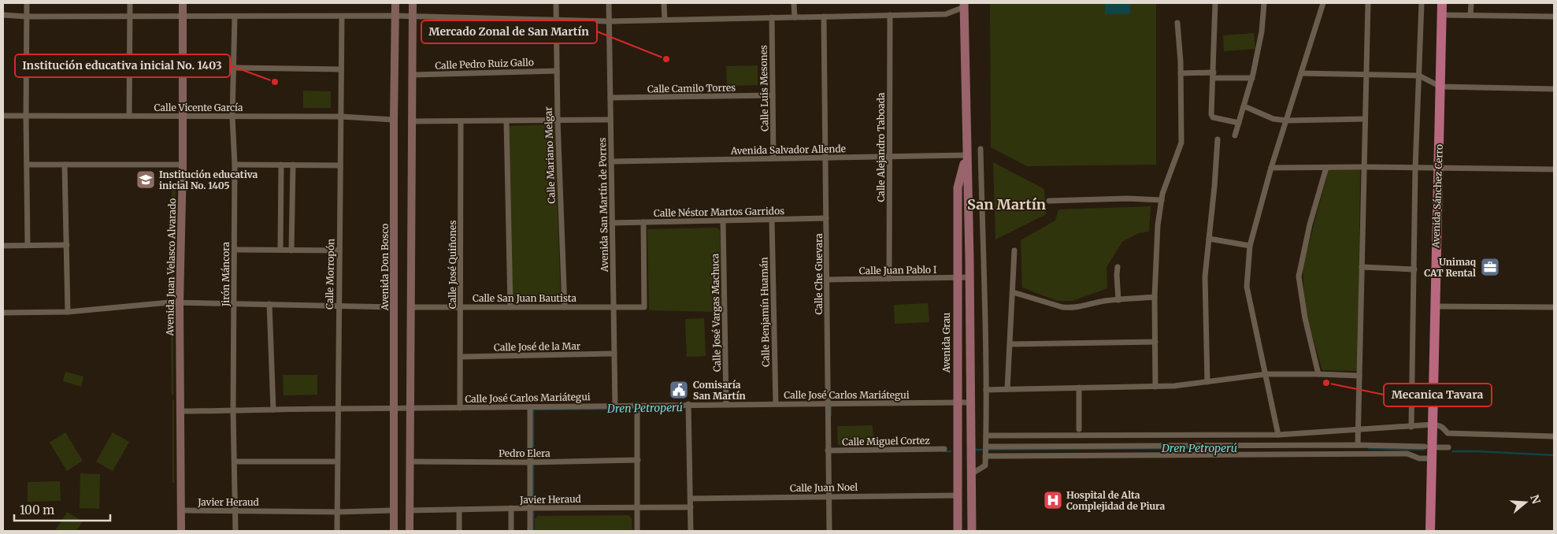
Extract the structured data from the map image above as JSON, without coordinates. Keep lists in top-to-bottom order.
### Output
{
  "streets": {
    "highway": ["Avenida Sánchez Cerro"],
    "main road": ["Avenida Grau"],
    "street": [
      "Calle Pedro Ruiz Gallo",
      "Calle Camilo Torres",
      "Calle Luis Mesones",
      "Calle Vicente García",
      "Calle Alejandro Taboada",
      "Avenida Salvador Allende",
      "Calle Mariano Melgar",
      "Avenida San Martín de Porres",
      "Calle Néstor Martos Garridos",
      "Calle José Quiñones",
      "Avenida Juan Velasco Alvarado",
      "Avenida Don Bosco",
      "Calle Juan Pablo I",
      "Jirón Máncora",
      "Calle Morropón",
      "Calle Che Guevara",
      "Calle San Juan Bautista",
      "Calle Benjamín Huamán",
      "Calle José Vargas Machuca",
      "Calle José de la Mar",
      "Calle José Carlos Mariátegui",
      "Calle Miguel Cortez",
      "Pedro Elera",
      "Calle Juan Noel",
      "Javier Heraud"
    ]
  },
  "crossings": [
    ["Calle Pedro Ruiz Gallo", "Calle Mariano Melgar"],
    ["Calle Camilo Torres", "Calle Luis Mesones"],
    ["Calle Camilo Torres", "Avenida San Martín de Porres"],
    ["Calle Luis Mesones", "Avenida Salvador Allende"],
    ["Calle Vicente García", "Avenida Juan Velasco Alvarado"],
    ["Calle Vicente García", "Avenida Don Bosco"],
    ["Calle Vicente García", "Jirón Máncora"],
    ["Calle Vicente García", "Calle Morropón"],
    ["Calle Alejandro Taboada", "Avenida Salvador Allende"],
    ["Calle Alejandro Taboada", "Calle Juan Pablo I"],
    ["Avenida Salvador Allende", "Avenida San Martín de Porres"],
    ["Avenida Salvador Allende", "Calle Che Guevara"],
    ["Avenida Salvador Allende", "Avenida Grau"],
    ["Calle Mariano Melgar", "Calle San Juan Bautista"],
    ["Avenida San Martín de Porres", "Calle Néstor Martos Garridos"],
    ["Avenida San Martín de Porres", "Calle San Juan Bautista"],
    ["Avenida San Martín de Porres", "Calle José de la Mar"],
    ["Avenida San Martín de Porres", "Calle José Carlos Mariátegui"],
    ["Calle Néstor Martos Garridos", "Calle Che Guevara"],
    ["Calle Néstor Martos Garridos", "Calle San Juan Bautista"],
    ["Calle Néstor Martos Garridos", "Calle Benjamín Huamán"],
    ["Calle Néstor Martos Garridos", "Calle José Vargas Machuca"],
    ["Calle José Quiñones", "Calle San Juan Bautista"],
    ["Calle José Quiñones", "Calle José de la Mar"],
    ["Calle José Quiñones", "Calle José Carlos Mariátegui"],
    ["Avenida Juan Velasco Alvarado", "Calle José Carlos Mariátegui"],
    ["Avenida Juan Velasco Alvarado", "Javier Heraud"],
    ["Avenida Don Bosco", "Calle José Carlos Mariátegui"],
    ["Avenida Don Bosco", "Javier Heraud"],
    ["Calle Juan Pablo I", "Calle Che Guevara"],
    ["Calle Juan Pablo I", "Avenida Grau"],
    ["Jirón Máncora", "Calle José Carlos Mariátegui"],
    ["Jirón Máncora", "Javier Heraud"],
    ["Calle Morropón", "Calle José Carlos Mariátegui"],
    ["Calle Morropón", "Javier Heraud"],
    ["Calle Che Guevara", "Calle José Carlos Mariátegui"],
    ["Calle Che Guevara", "Calle Miguel Cortez"],
    ["Calle Che Guevara", "Calle Juan Noel"],
    ["Calle Benjamín Huamán", "Calle José Carlos Mariátegui"],
    ["Calle José Vargas Machuca", "Calle José Carlos Mariátegui"],
    ["Avenida Grau", "Calle José Carlos Mariátegui"],
    ["Avenida Grau", "Calle Juan Noel"]
  ],
  "districts": ["San Martín"],
  "water": ["Dren Petroperú"],
  "places": {
    "other": ["Mercado Zonal de San Martín", "Institución educativa inicial No. 1403", "Mecanica Tavara"],
    "school or university": ["Institución educativa inicial No. 1405"],
    "office": ["Unimaq CAT Rental"],
    "public building": ["Comisaría San Martín"],
    "hospital": ["Hospital de Alta Complejidad de Piura"]
  },
  "scale_bar": "100 m",
  "north": "right"
}
